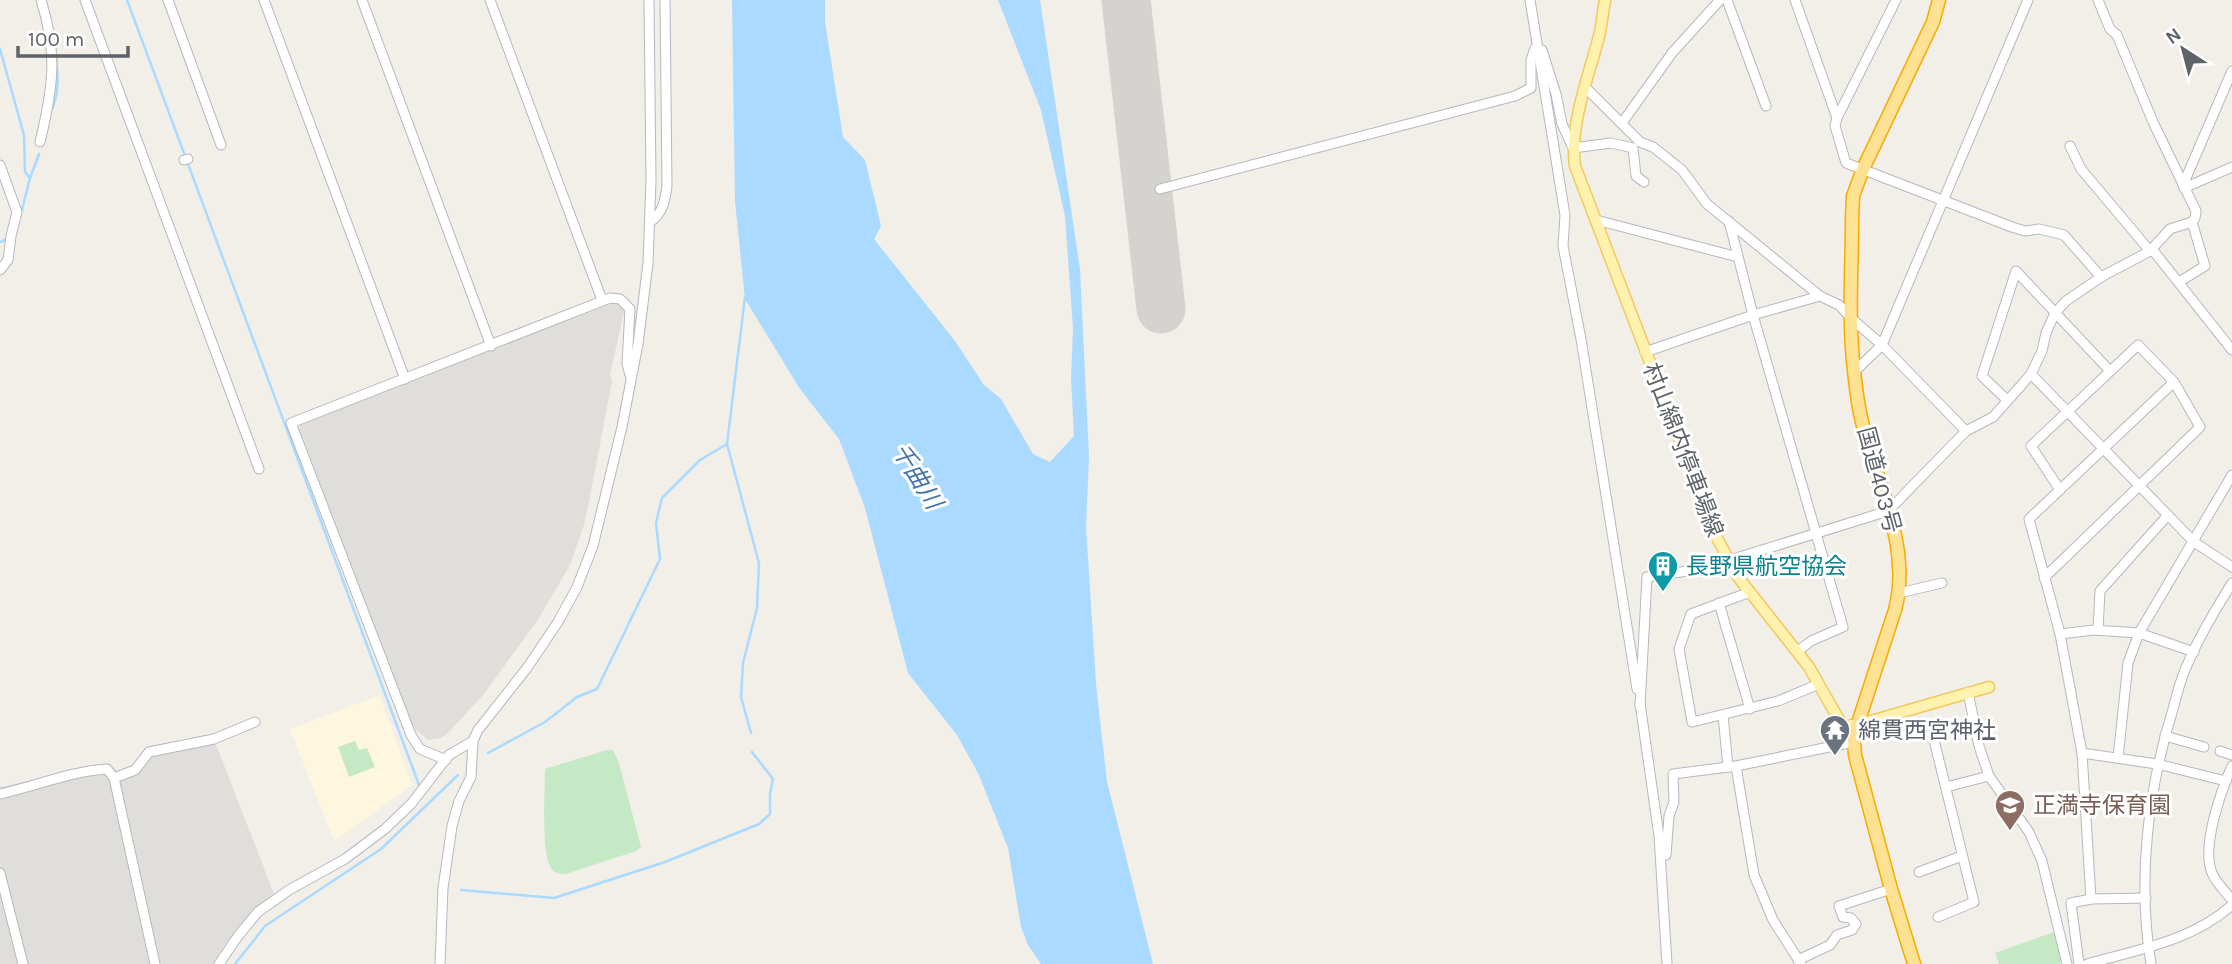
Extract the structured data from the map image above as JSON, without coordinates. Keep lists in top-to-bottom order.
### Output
{
  "streets": {
    "highway": ["国道403号"],
    "main road": ["村山綿内停車場線"]
  },
  "water": ["千曲川"],
  "places": {
    "building": ["長野県航空協会"],
    "temple": ["綿貫西宮神社"],
    "school or university": ["正満寺保育園"]
  },
  "scale_bar": "100 m",
  "north": "top left"
}
